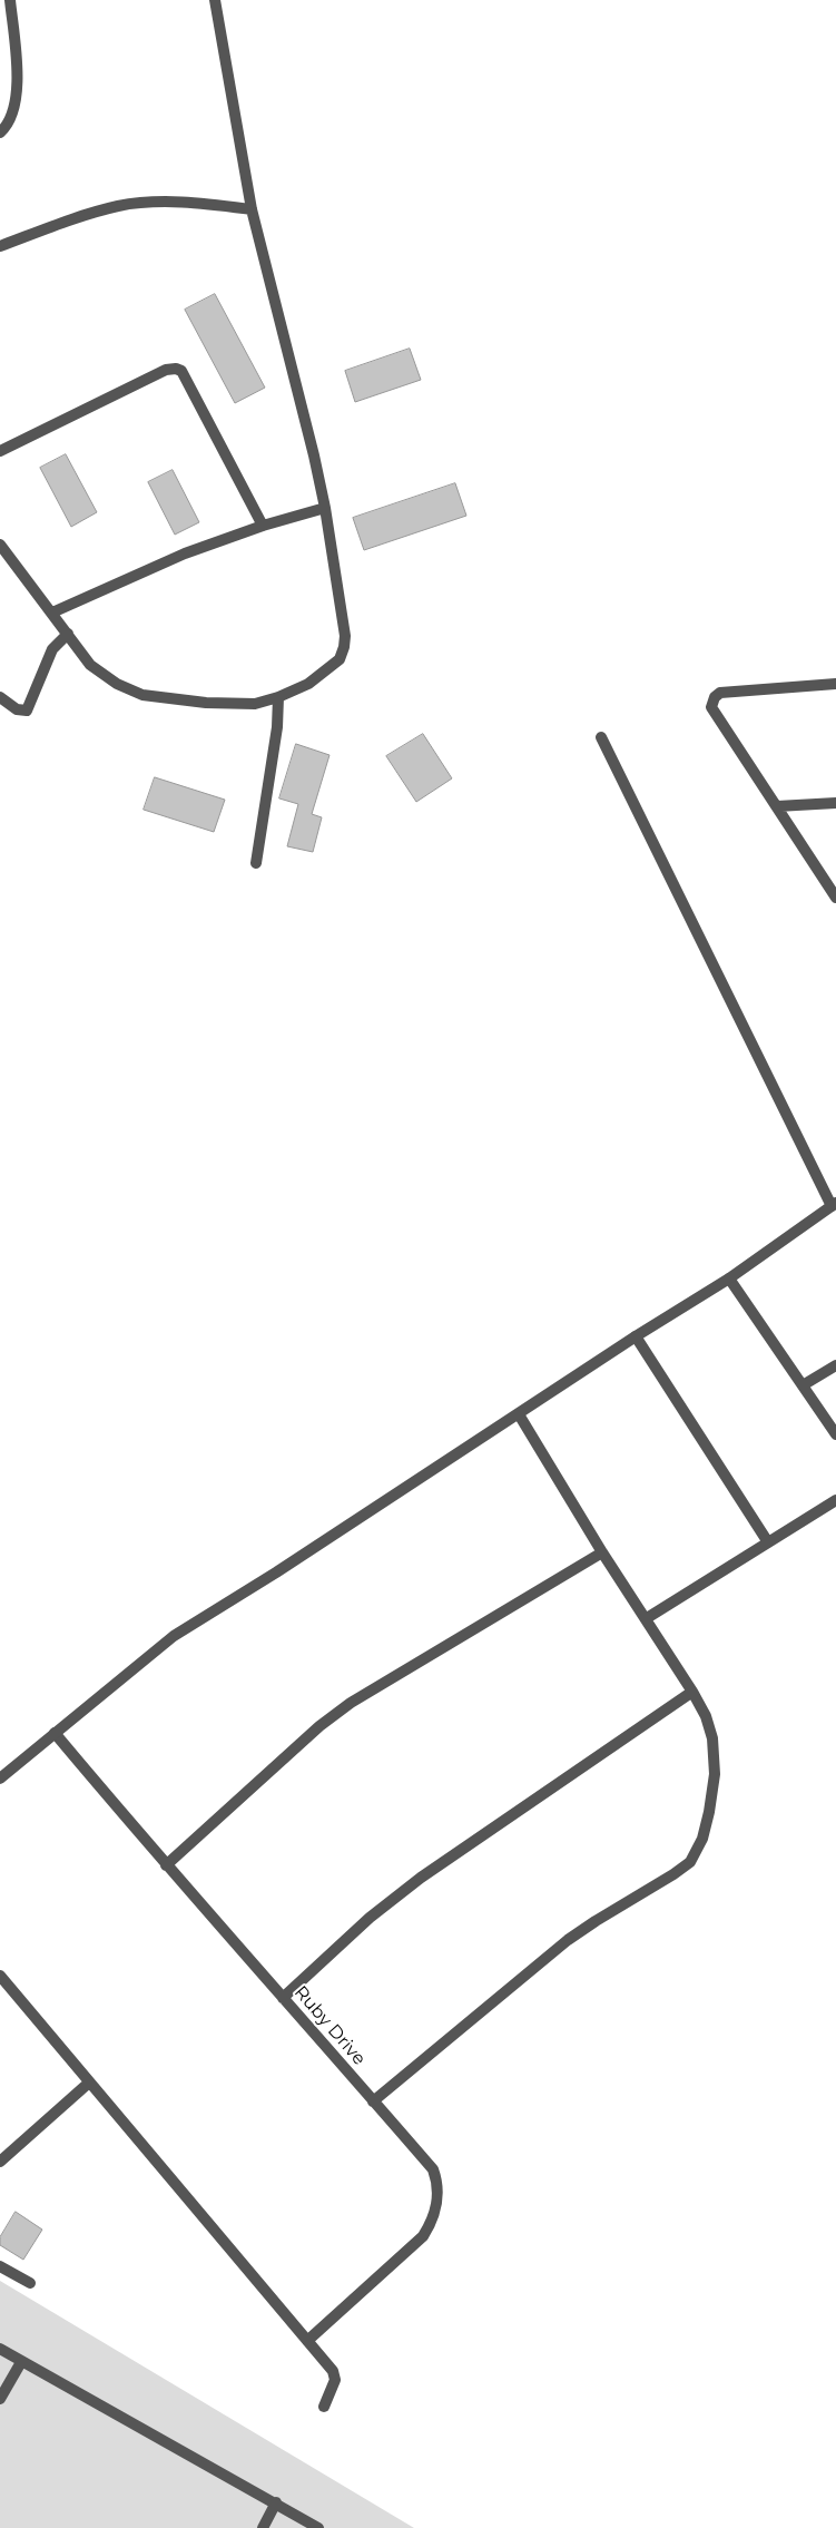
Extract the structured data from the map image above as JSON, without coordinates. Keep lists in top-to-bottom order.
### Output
{
  "streets": {
    "street": ["Ruby Drive"]
  }
}
